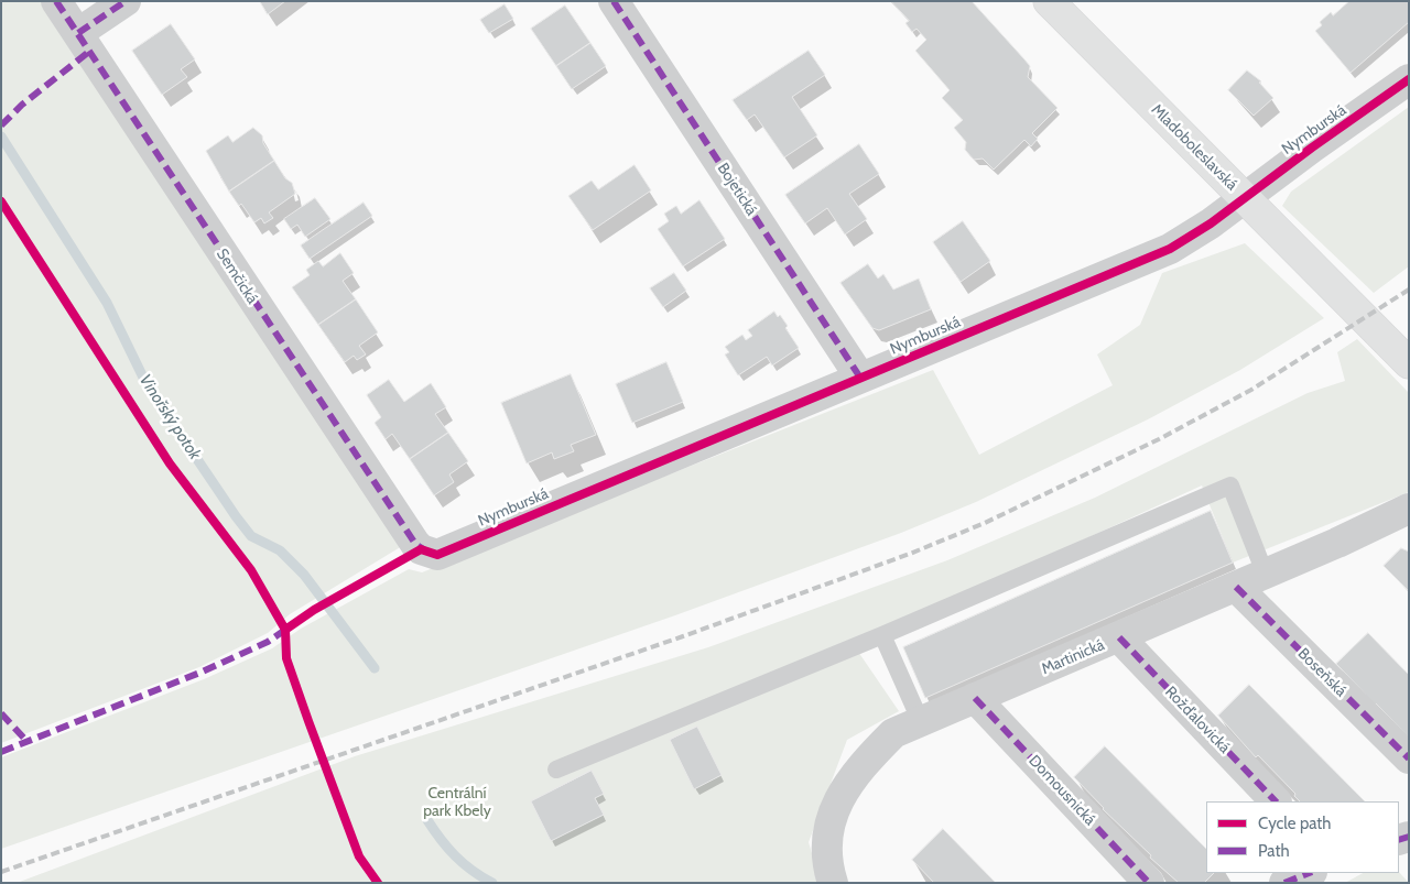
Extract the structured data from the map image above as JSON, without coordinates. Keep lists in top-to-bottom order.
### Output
{
  "streets": {
    "main road": ["Mladoboleslavská"],
    "street": [
      "Nymburská",
      "Bojetická",
      "Semčická",
      "Martinická",
      "Boseňská",
      "Rožďalovická",
      "Domousnická"
    ]
  },
  "crossings": [
    ["Nymburská", "Mladoboleslavská"],
    ["Nymburská", "Bojetická"],
    ["Nymburská", "Semčická"],
    ["Martinická", "Boseňská"],
    ["Martinická", "Rožďalovická"],
    ["Martinická", "Domousnická"]
  ],
  "water": ["Vinořský potok"],
  "parks": ["Centrální park Kbely"],
  "legend": ["Cycle path", "Path"]
}
